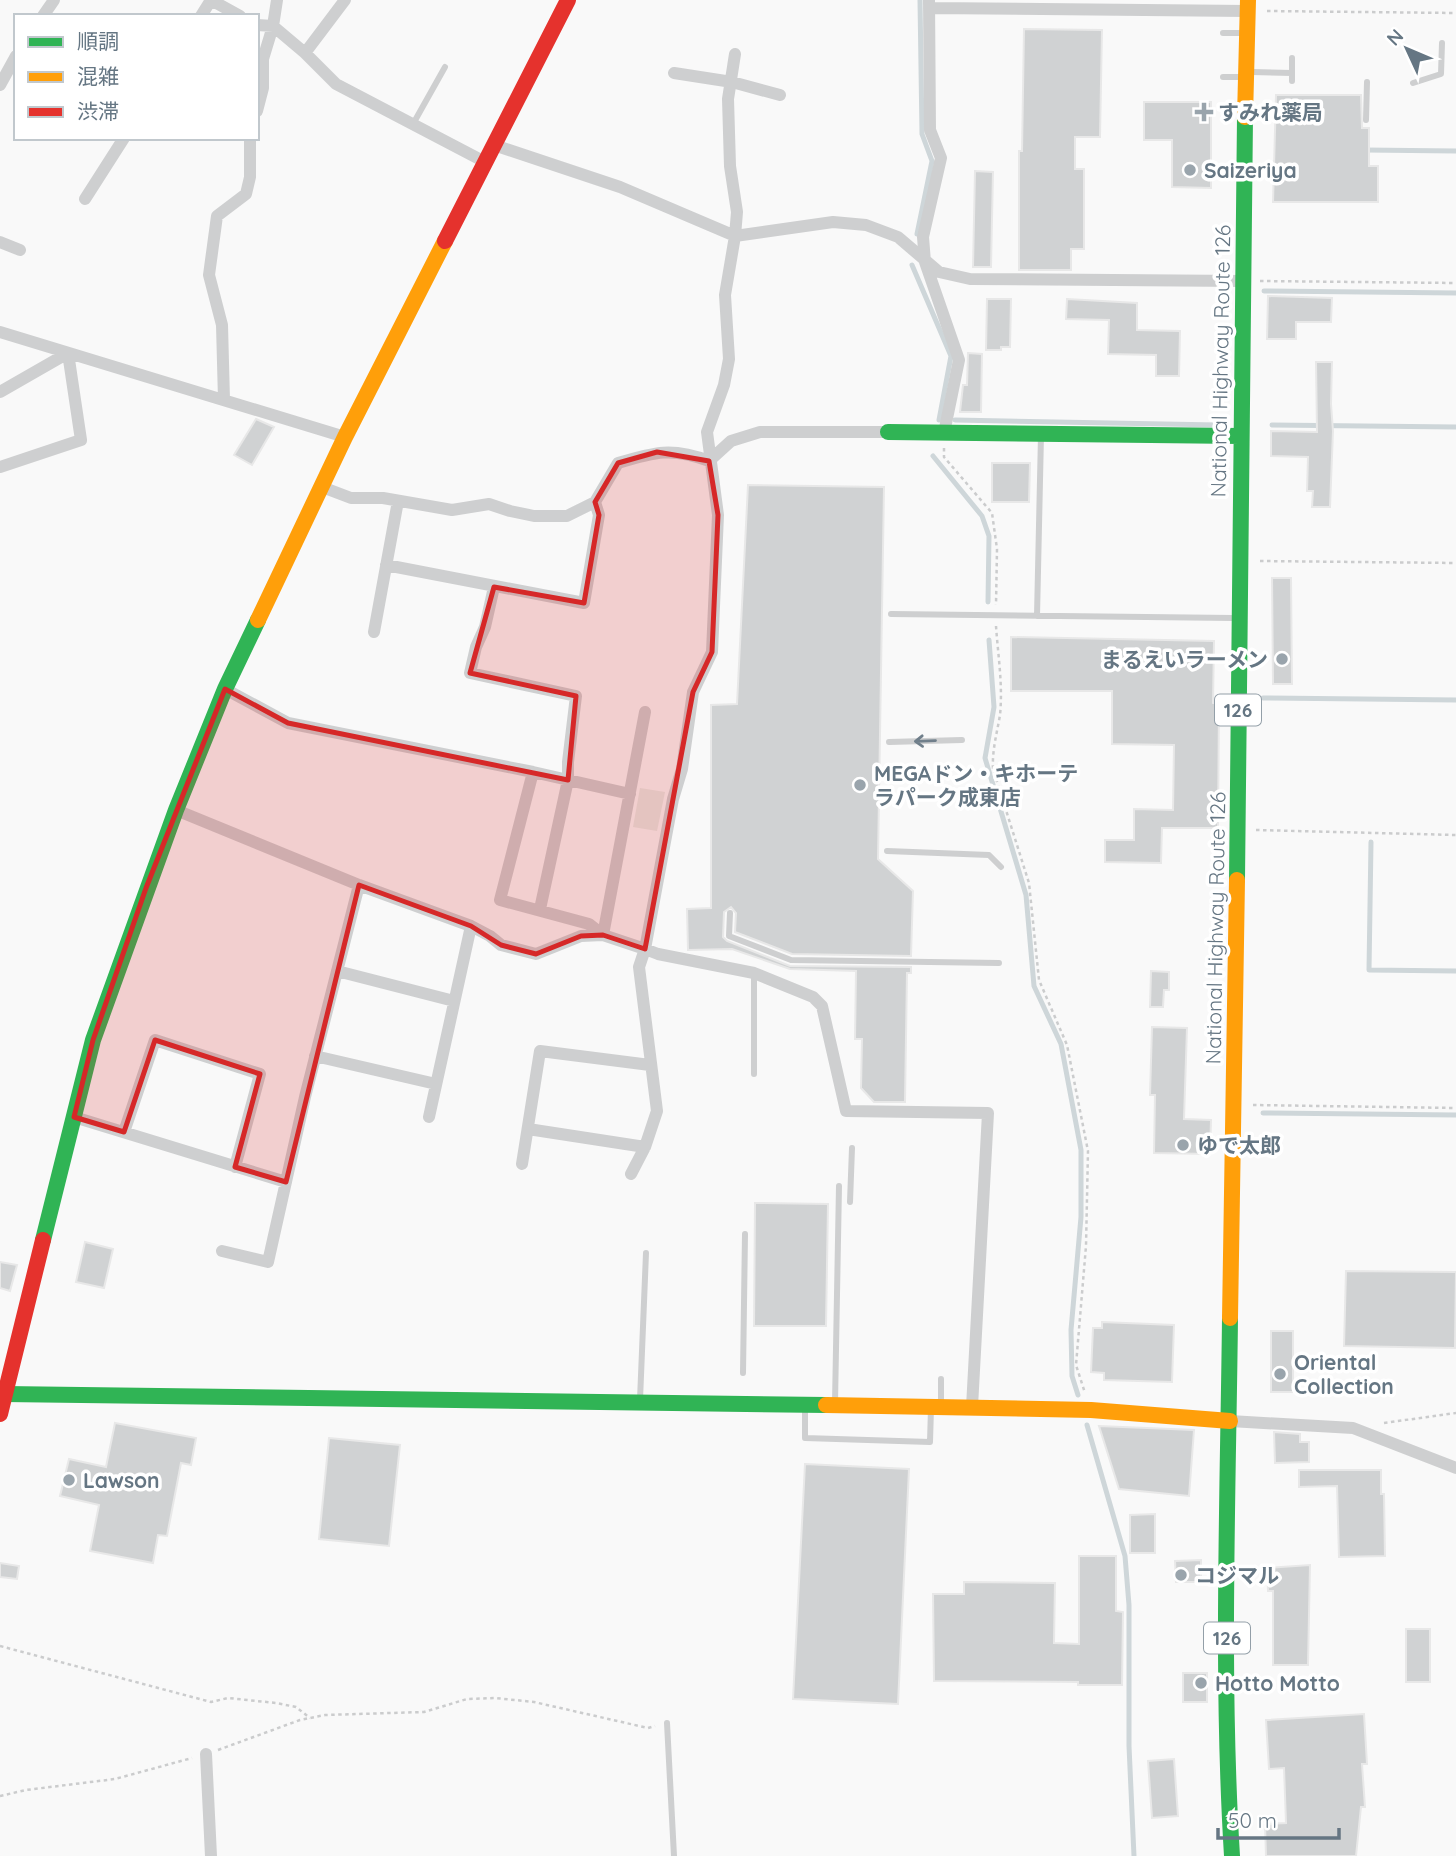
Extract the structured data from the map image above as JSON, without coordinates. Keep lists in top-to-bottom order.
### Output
{
  "streets": {
    "main road": ["National Highway Route 126", "126"]
  },
  "places": {
    "health": ["すみれ薬局"],
    "other": [
      "Saizeriya",
      "まるえいラーメン",
      "MEGAドン・キホーテ ラパーク成東店",
      "ゆで太郎",
      "Oriental Collection",
      "Lawson",
      "コジマル",
      "Hotto Motto"
    ]
  },
  "legend": ["順調", "混雑", "渋滞"],
  "scale_bar": "50 m",
  "north": "top left"
}
